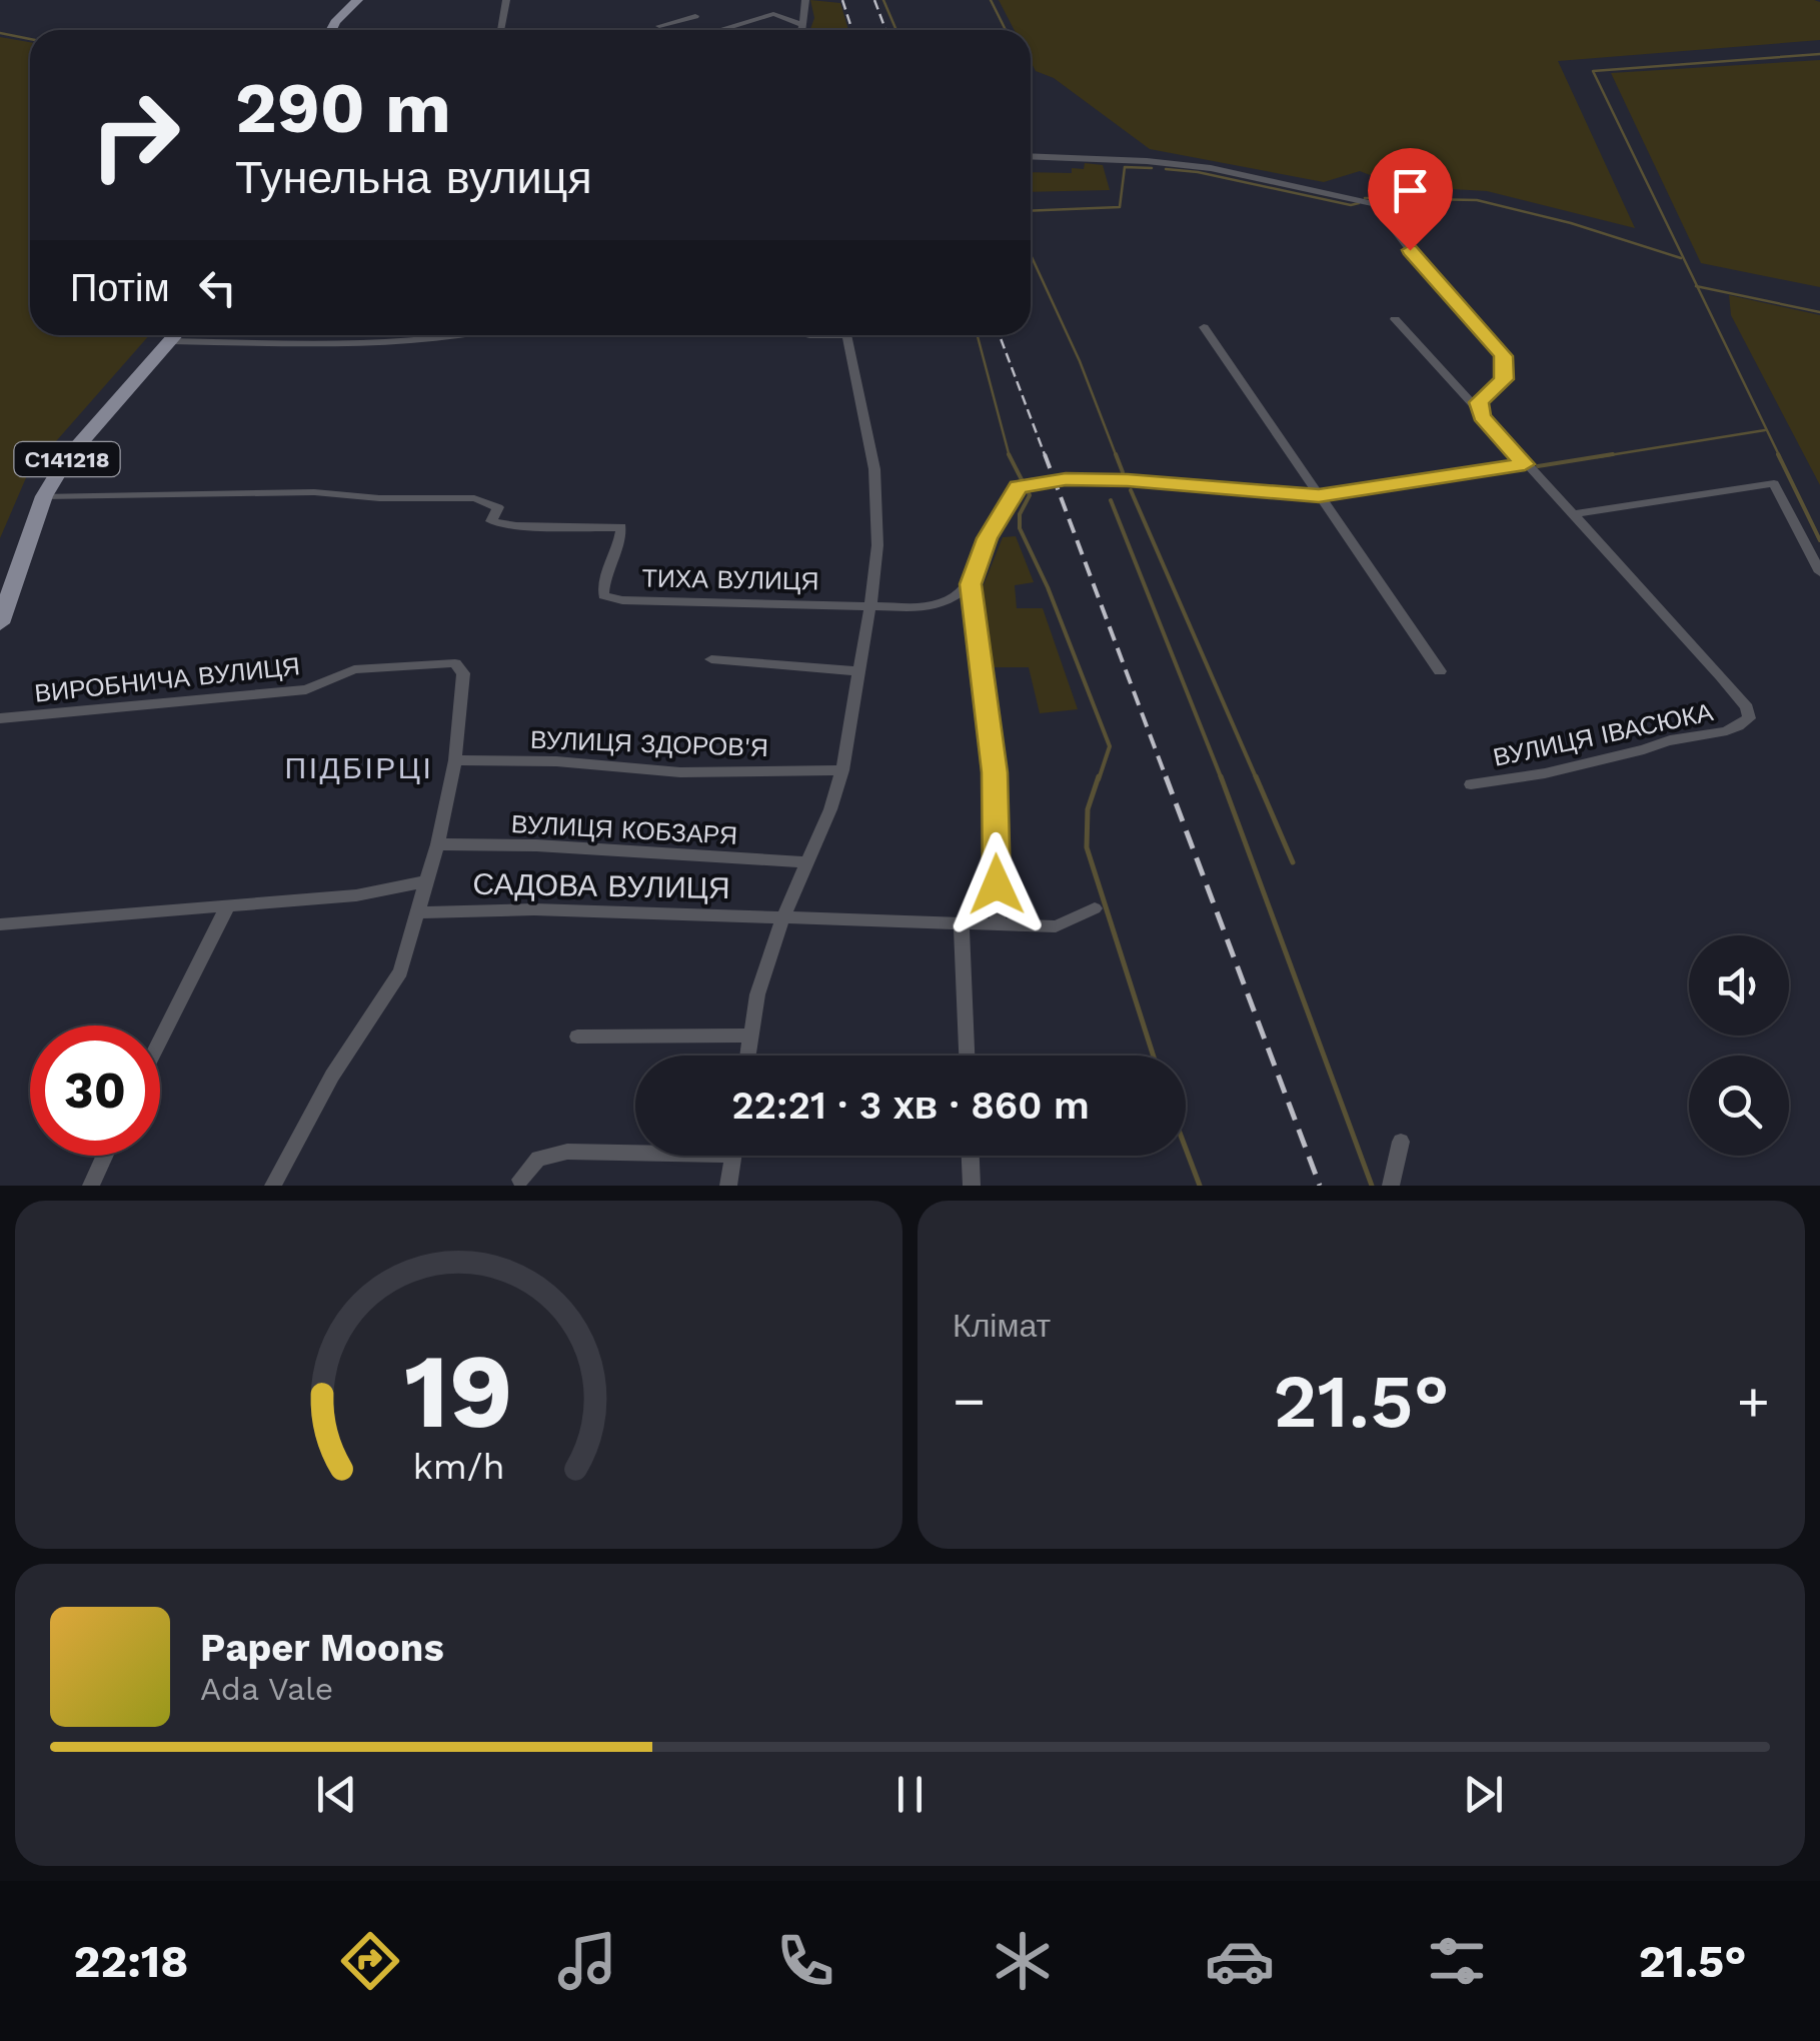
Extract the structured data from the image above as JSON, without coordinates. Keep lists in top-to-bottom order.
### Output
{
  "streets": {
    "main road": ["С141218"],
    "street": [
      "ТИХА ВУЛИЦЯ",
      "ВИРОБНИЧА ВУЛИЦЯ",
      "ВУЛИЦЯ ІВАСЮКА",
      "ВУЛИЦЯ ЗДОРОВ'Я",
      "ВУЛИЦЯ КОБЗАРЯ",
      "САДОВА ВУЛИЦЯ"
    ]
  },
  "crossings": [
    ["С141218", "ТИХА ВУЛИЦЯ"],
    ["ВИРОБНИЧА ВУЛИЦЯ", "ВУЛИЦЯ ЗДОРОВ'Я"]
  ],
  "districts": ["ПІДБІРЦІ"],
  "page": {
    "turn": ["290 m", "Тунельна вулиця"],
    "then": "Потім",
    "limit": "30",
    "trip": "22:21 · 3 хв · 860 m",
    "tile": "Клімат",
    "heat": ["−", "21.5°", "+"],
    "song": ["Paper Moons", "Ada Vale"],
    "tabs": ["22:18", "21.5°"],
    "gauge": ["19", "km/h"]
  }
}
